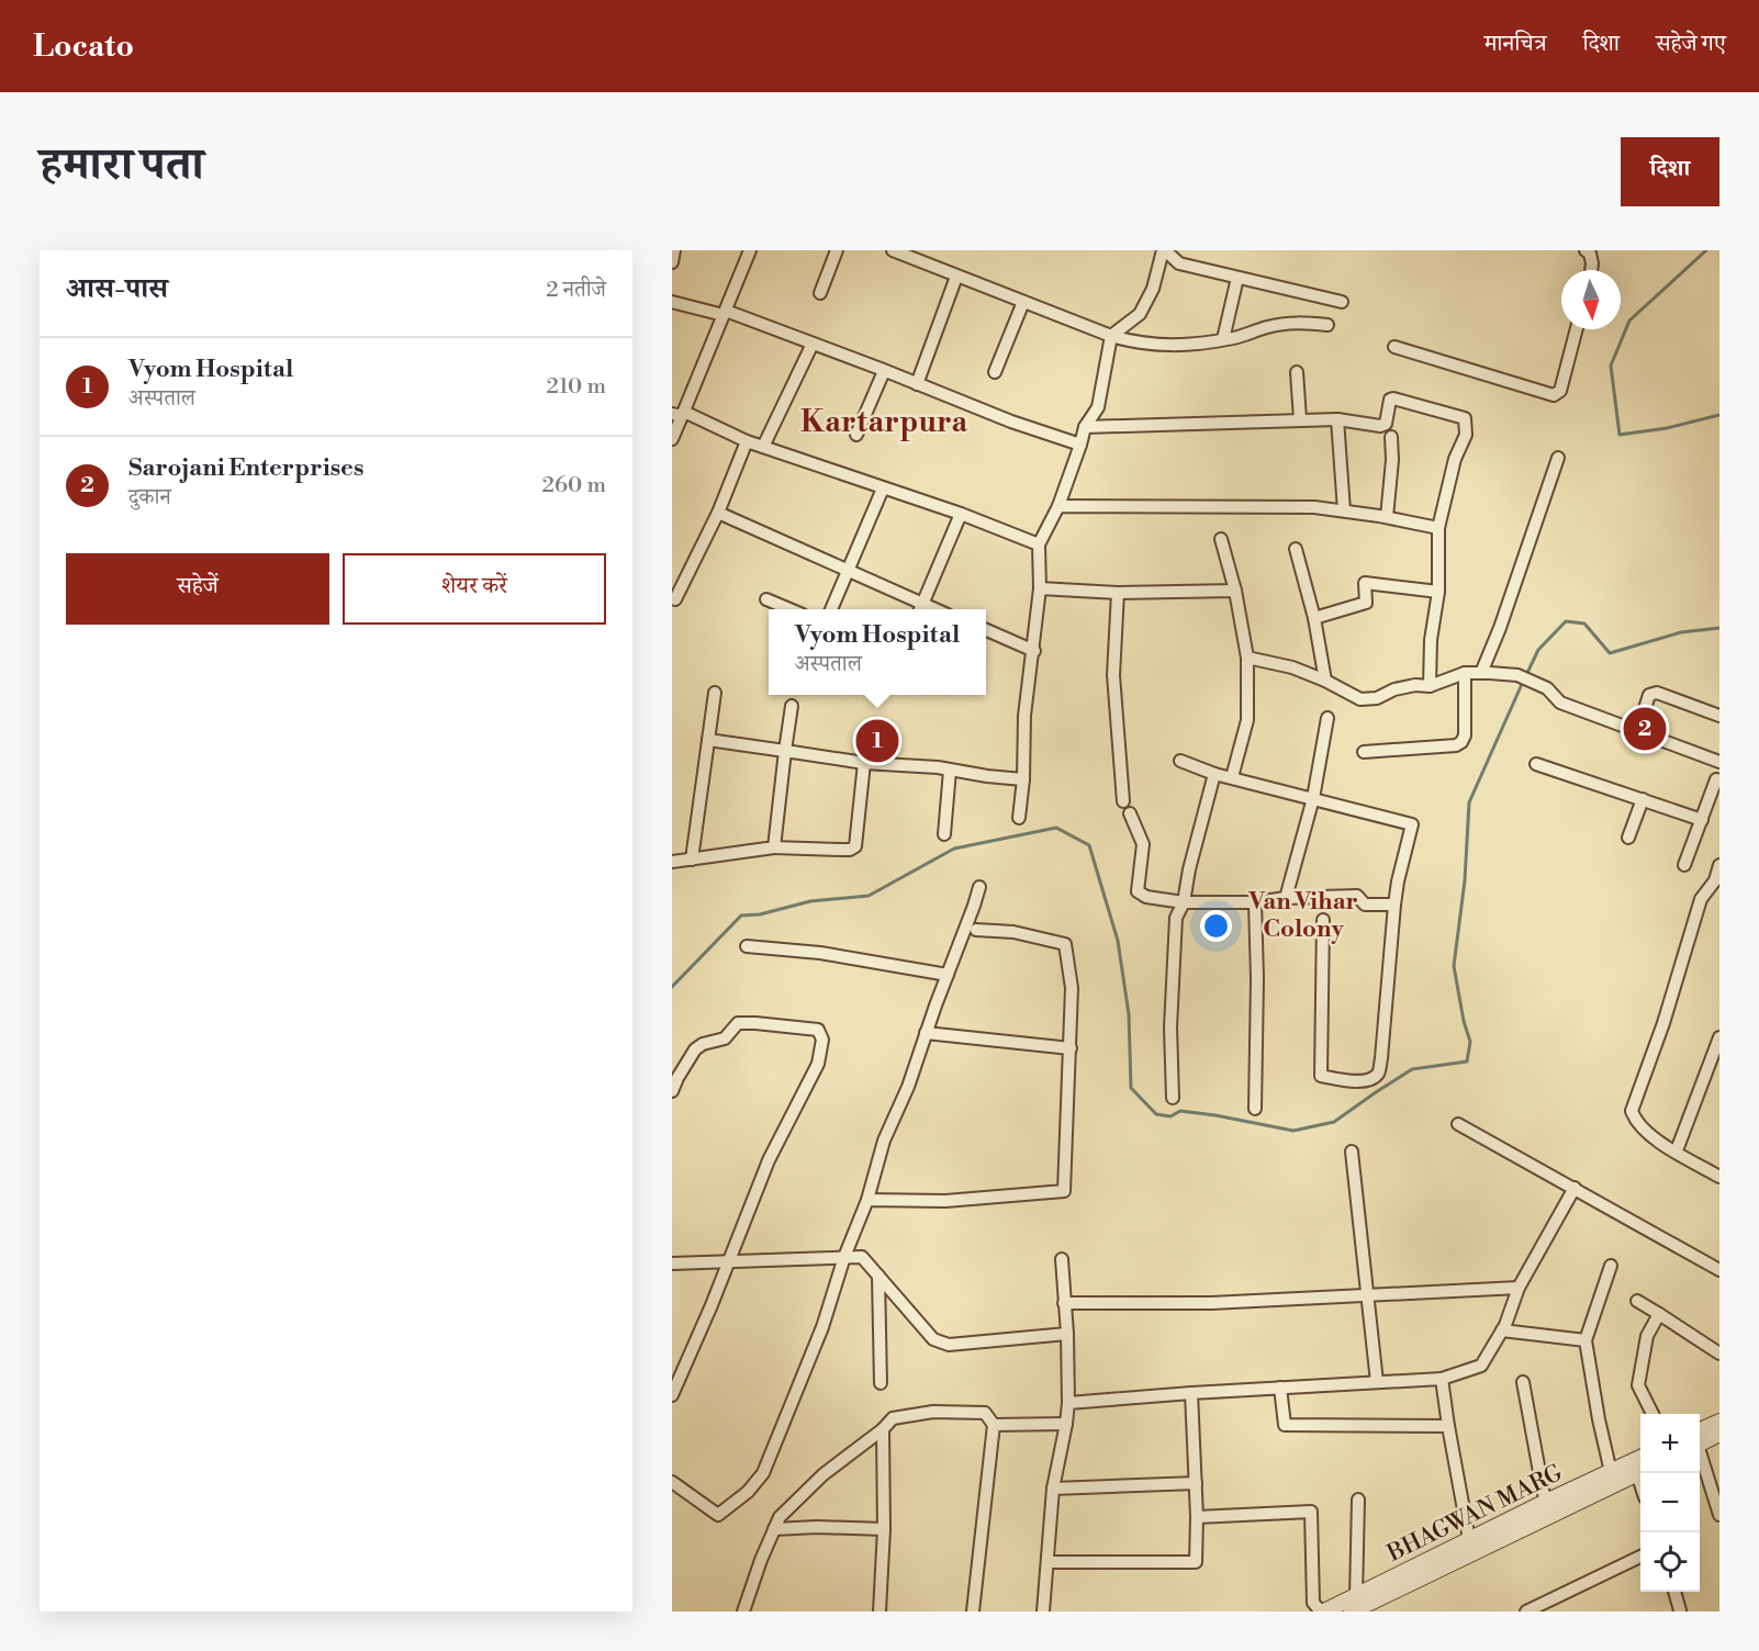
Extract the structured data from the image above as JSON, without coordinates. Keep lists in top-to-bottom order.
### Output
{
  "streets": {
    "street": ["BHAGWAN MARG"]
  },
  "districts": ["Kartarpura", "Van Vihar Colony"],
  "north": "bottom",
  "page": {
    "header": "Locato",
    "nav": ["मानचित्र", "दिशा", "सहेजे गए"],
    "title": "हमारा पता",
    "buttons": [
      "दिशा",
      ["सहेजें", "शेयर करें"]
    ],
    "heading": ["आस-पास", "2 नतीजे"],
    "list": [
      {
        "mark": "1",
        "name": "Vyom Hospital",
        "note": "अस्पताल",
        "value": "210 m"
      },
      {
        "mark": "2",
        "name": "Sarojani Enterprises",
        "note": "दुकान",
        "value": "260 m"
      }
    ],
    "popup": ["Vyom Hospital", "अस्पताल"],
    "pins": ["2", "1"],
    "map_buttons": ["+", "−"]
  }
}
